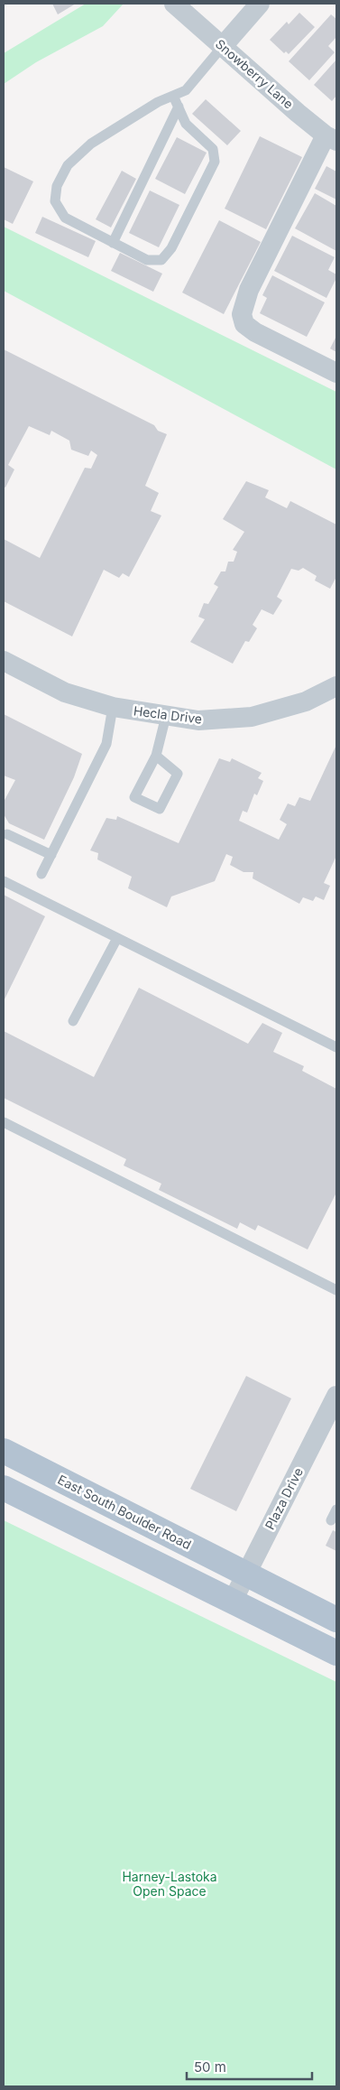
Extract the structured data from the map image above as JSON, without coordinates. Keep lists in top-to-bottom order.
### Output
{
  "streets": {
    "main road": ["East South Boulder Road"],
    "street": ["Snowberry Lane", "Hecla Drive", "Plaza Drive"]
  },
  "crossings": [
    ["Plaza Drive", "East South Boulder Road"]
  ],
  "parks": ["Harney-Lastoka Open Space"],
  "scale_bar": "50 m"
}
